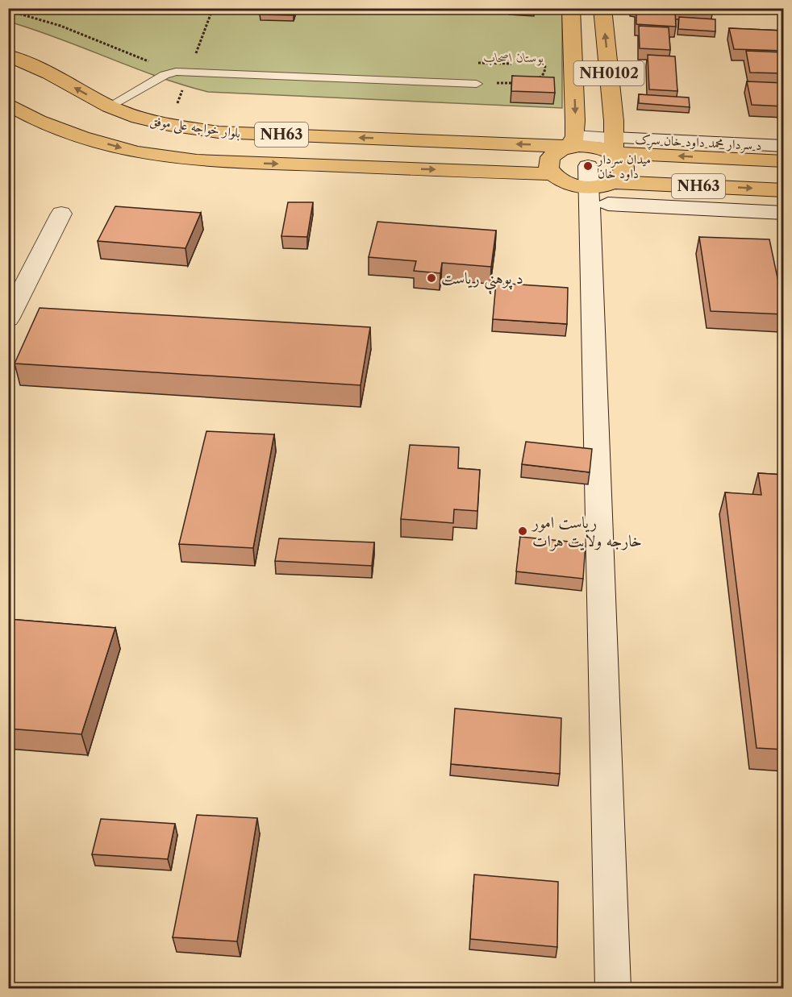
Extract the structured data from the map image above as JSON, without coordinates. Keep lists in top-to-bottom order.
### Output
{
  "streets": {
    "highway": [
      "NH0102",
      "بلوار خواجه علی موفق",
      "NH63",
      "د سردار محمد داود خان سړک"
    ]
  },
  "crossings": [
    ["NH0102", "بلوار خواجه علی موفق"],
    ["NH0102", "د سردار محمد داود خان سړک"]
  ],
  "parks": ["بوستان اصحاب"],
  "places": ["میدان سردار داود خان", "د پوهنې ریاست", "ریاست امور خارجه ولایت هرات"]
}
